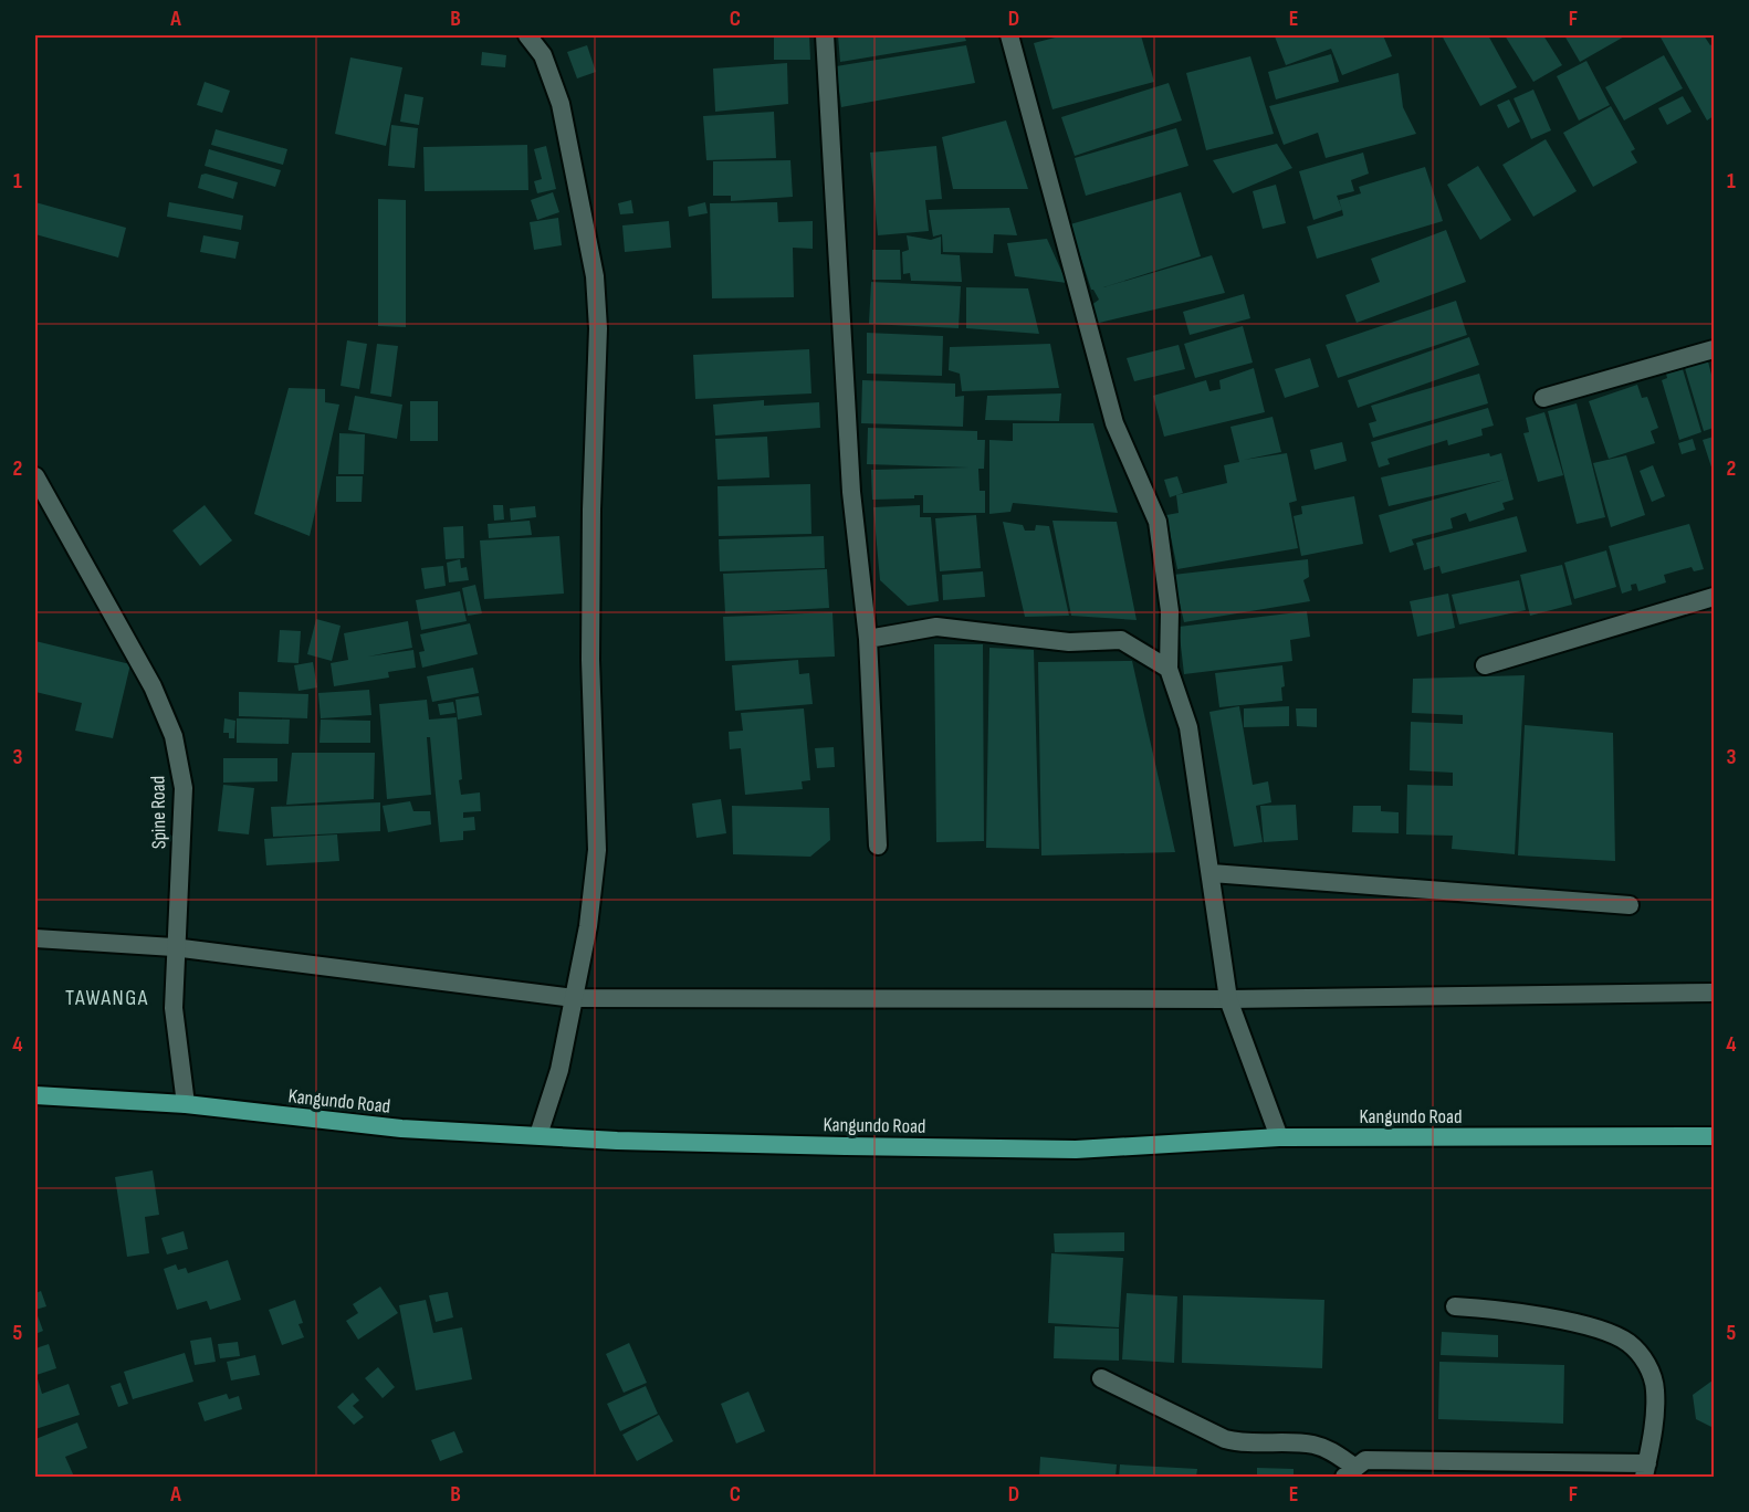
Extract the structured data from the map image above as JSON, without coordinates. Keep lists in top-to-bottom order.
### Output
{
  "streets": {
    "highway": ["Kangundo Road"],
    "street": ["Spine Road"]
  },
  "crossings": [
    ["Spine Road", "Kangundo Road"]
  ],
  "districts": ["TAWANGA"],
  "grid": {
    "columns": [
      "A",
      "B",
      "C",
      "D",
      "E",
      "F"
    ],
    "rows": [
      "1",
      "2",
      "3",
      "4",
      "5"
    ]
  }
}
